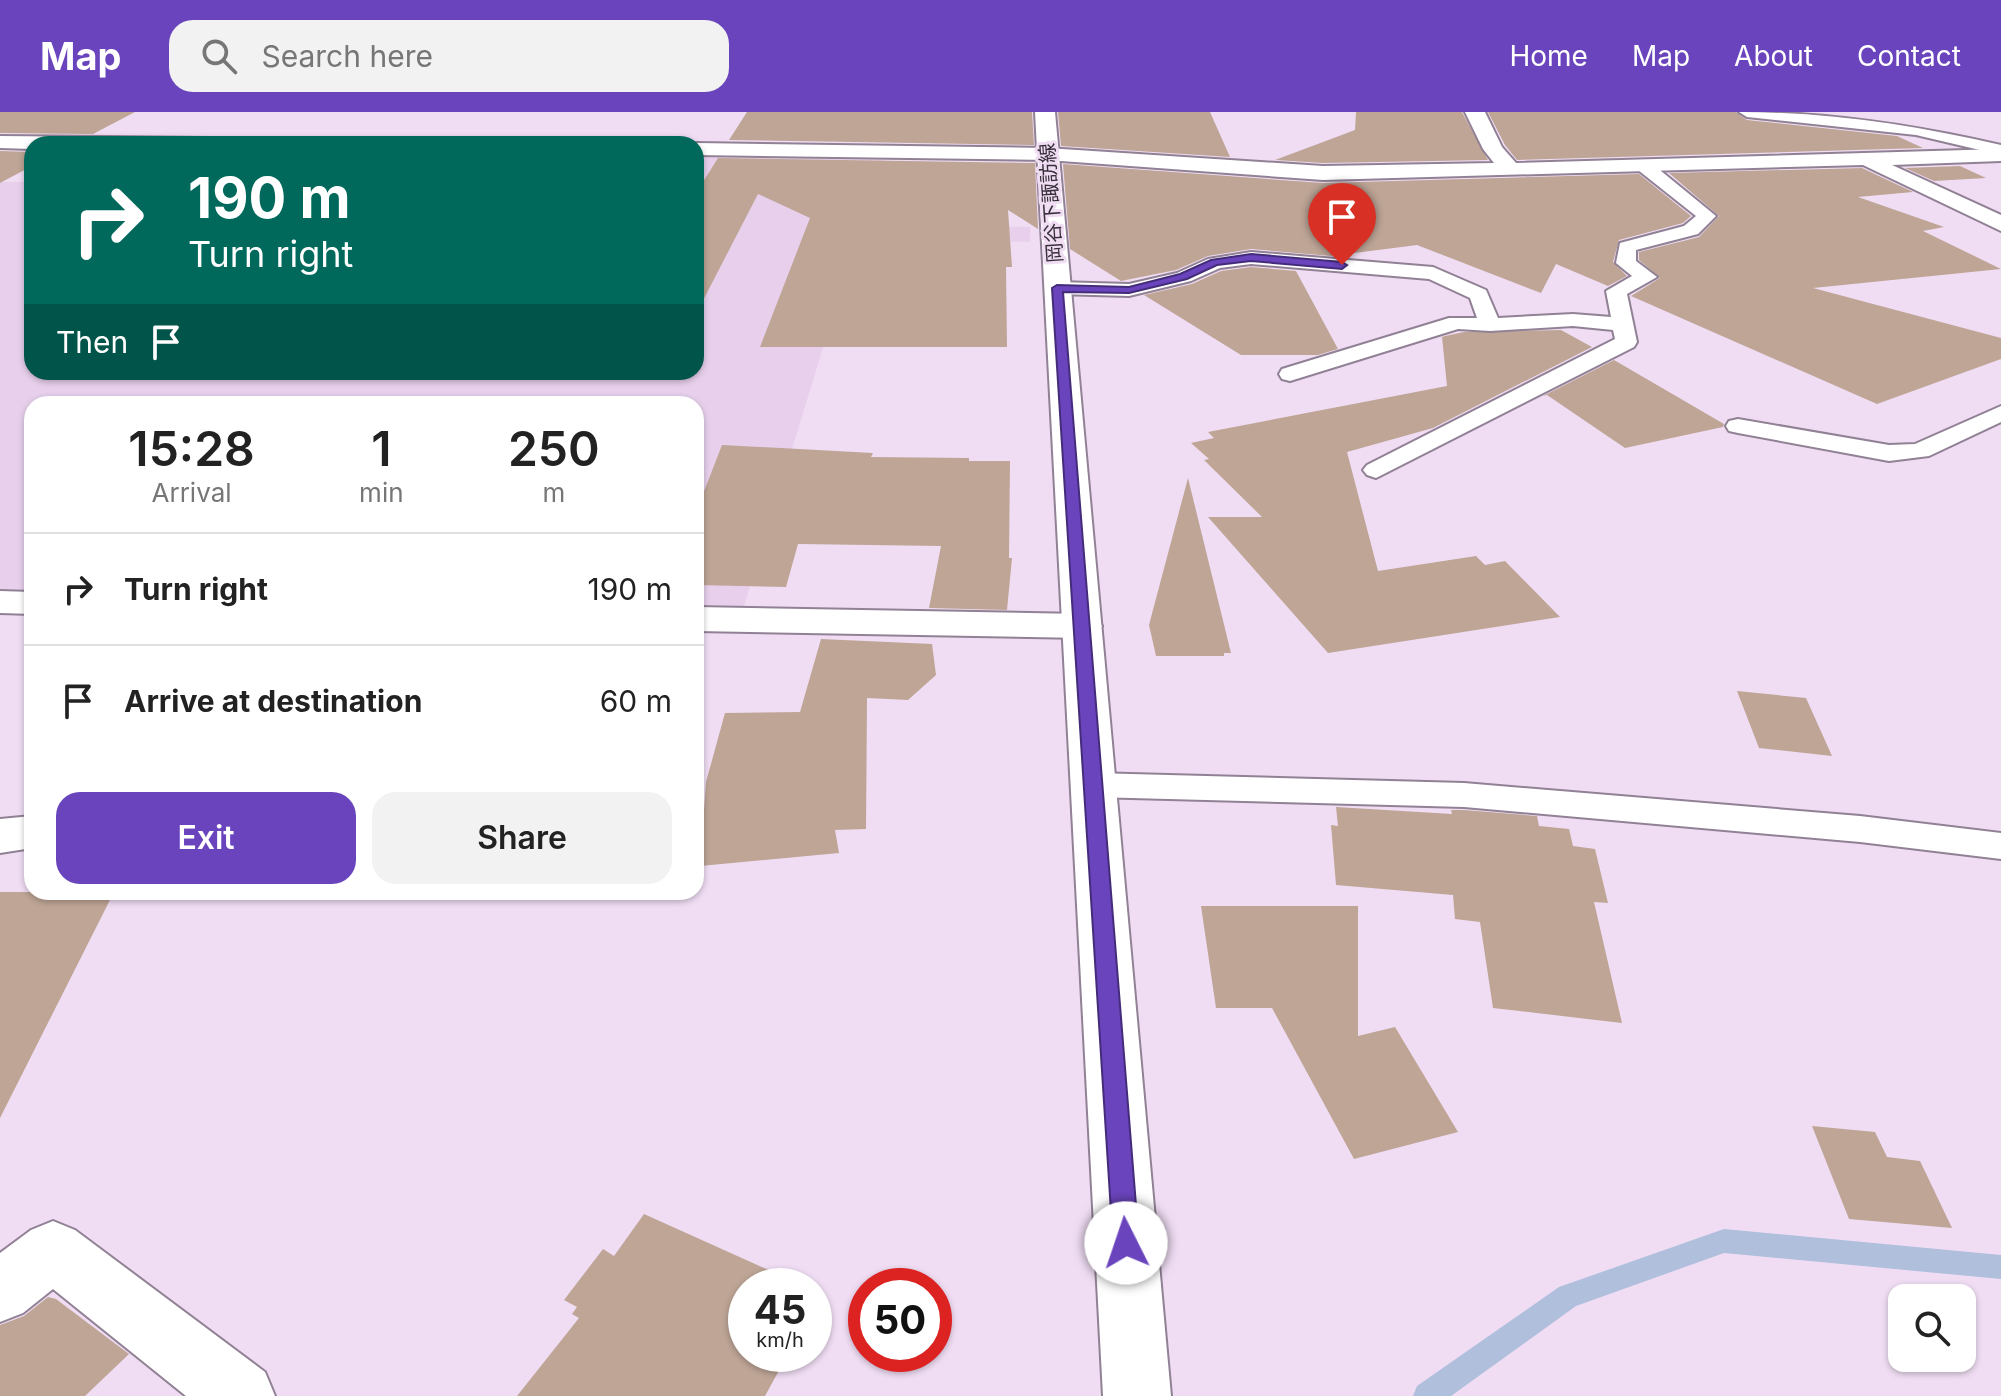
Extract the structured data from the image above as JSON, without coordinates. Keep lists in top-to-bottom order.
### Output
{
  "streets": {
    "street": ["岡谷下諏訪線"]
  },
  "page": {
    "header": "Map",
    "search": "Search here",
    "nav": [
      "Home",
      "Map",
      "About",
      "Contact"
    ],
    "turn": ["190 m", "Turn right"],
    "then": "Then",
    "eta": [
      "15:28",
      "Arrival",
      "1",
      "min",
      "250",
      "m"
    ],
    "list": [
      {
        "name": "Turn right",
        "value": "190 m"
      },
      {
        "name": "Arrive at destination",
        "value": "60 m"
      }
    ],
    "buttons": ["Exit", "Share"],
    "speed": "45 km/h",
    "limit": "50"
  }
}
